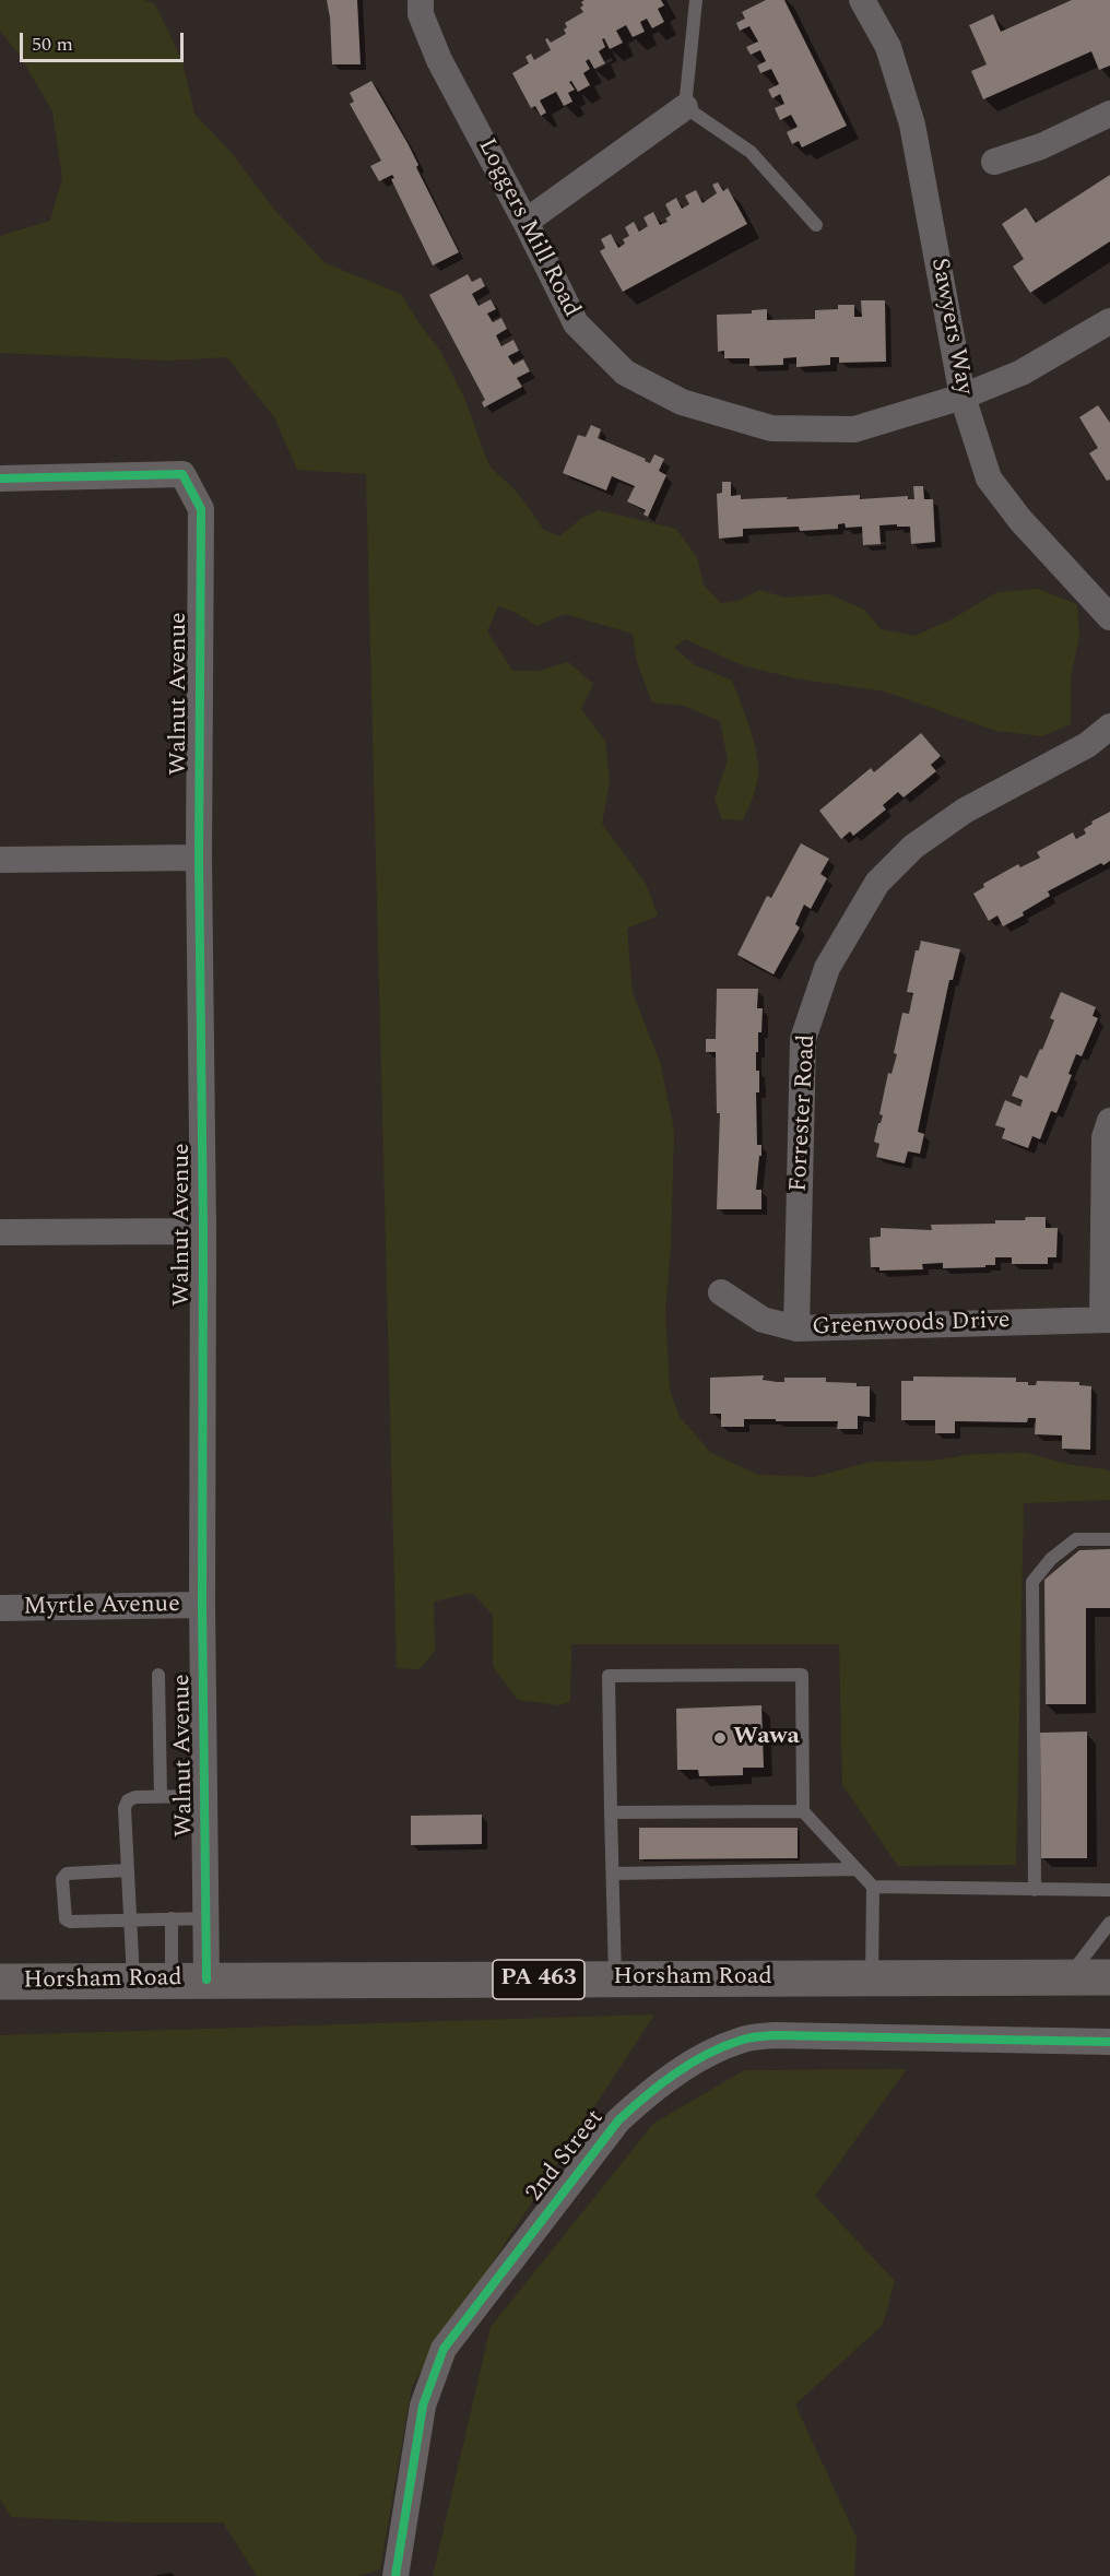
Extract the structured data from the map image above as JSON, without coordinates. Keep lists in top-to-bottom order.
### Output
{
  "streets": {
    "main road": ["Horsham Road", "PA 463"],
    "street": [
      "Loggers Mill Road",
      "Sawyers Way",
      "Walnut Avenue",
      "Forrester Road",
      "Greenwoods Drive",
      "Myrtle Avenue",
      "2nd Street"
    ]
  },
  "crossings": [
    ["Loggers Mill Road", "Sawyers Way"],
    ["Walnut Avenue", "Myrtle Avenue"],
    ["Walnut Avenue", "Horsham Road"],
    ["Forrester Road", "Greenwoods Drive"]
  ],
  "places": ["Wawa"],
  "scale_bar": "50 m"
}
